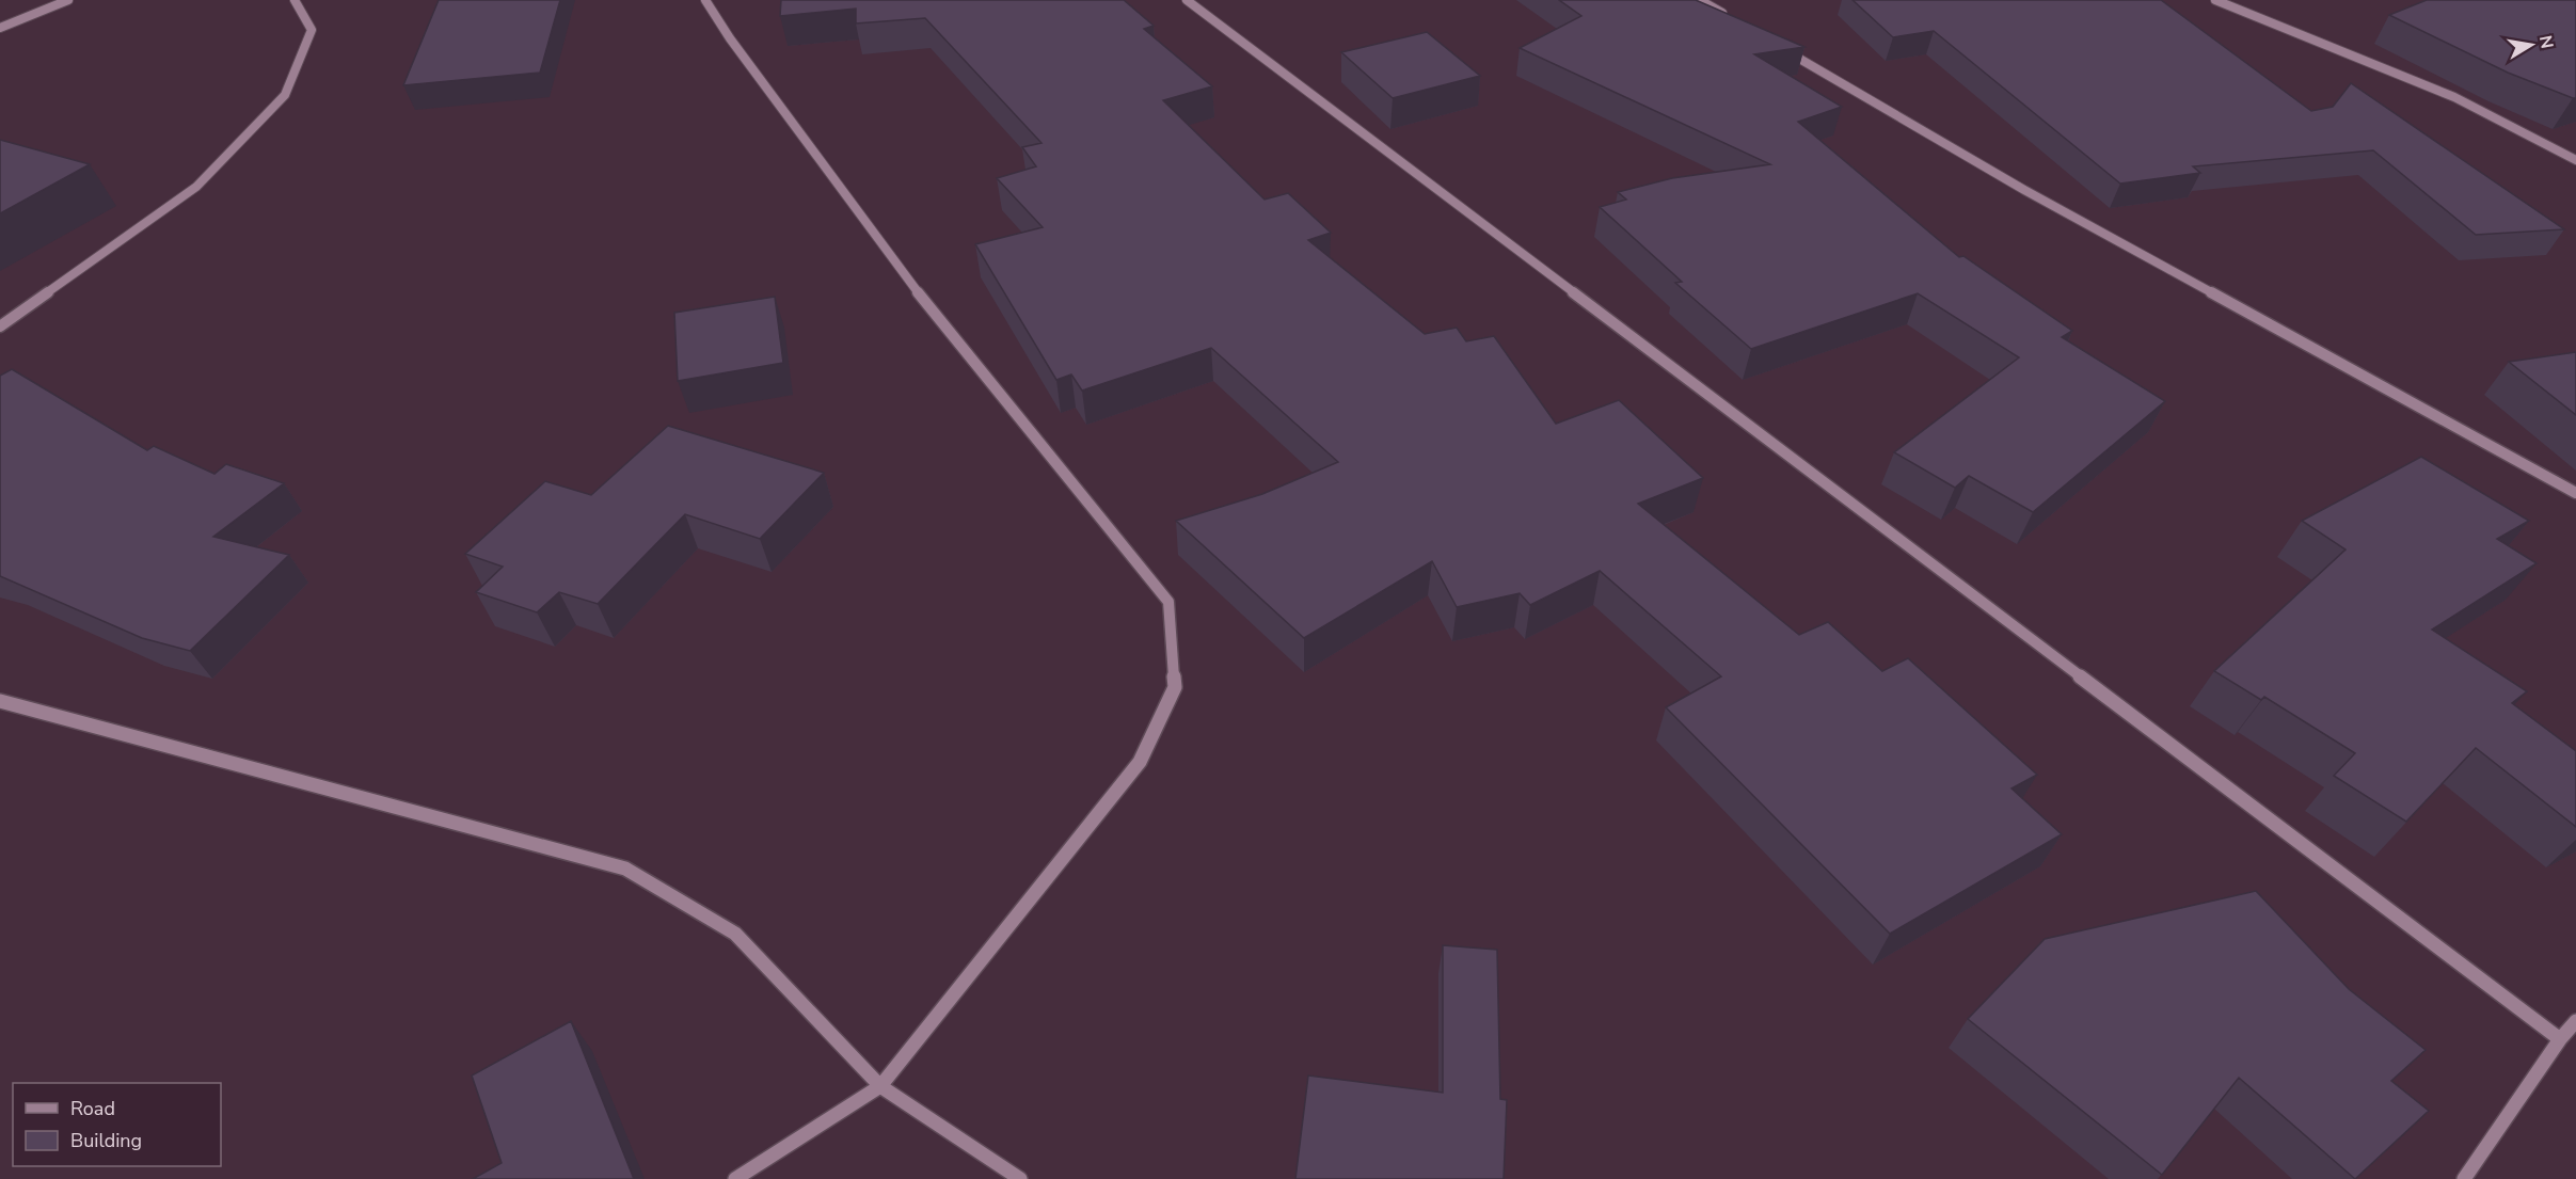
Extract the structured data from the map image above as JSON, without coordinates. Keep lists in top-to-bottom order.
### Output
{
  "legend": ["Road", "Building"],
  "north": "right"
}
